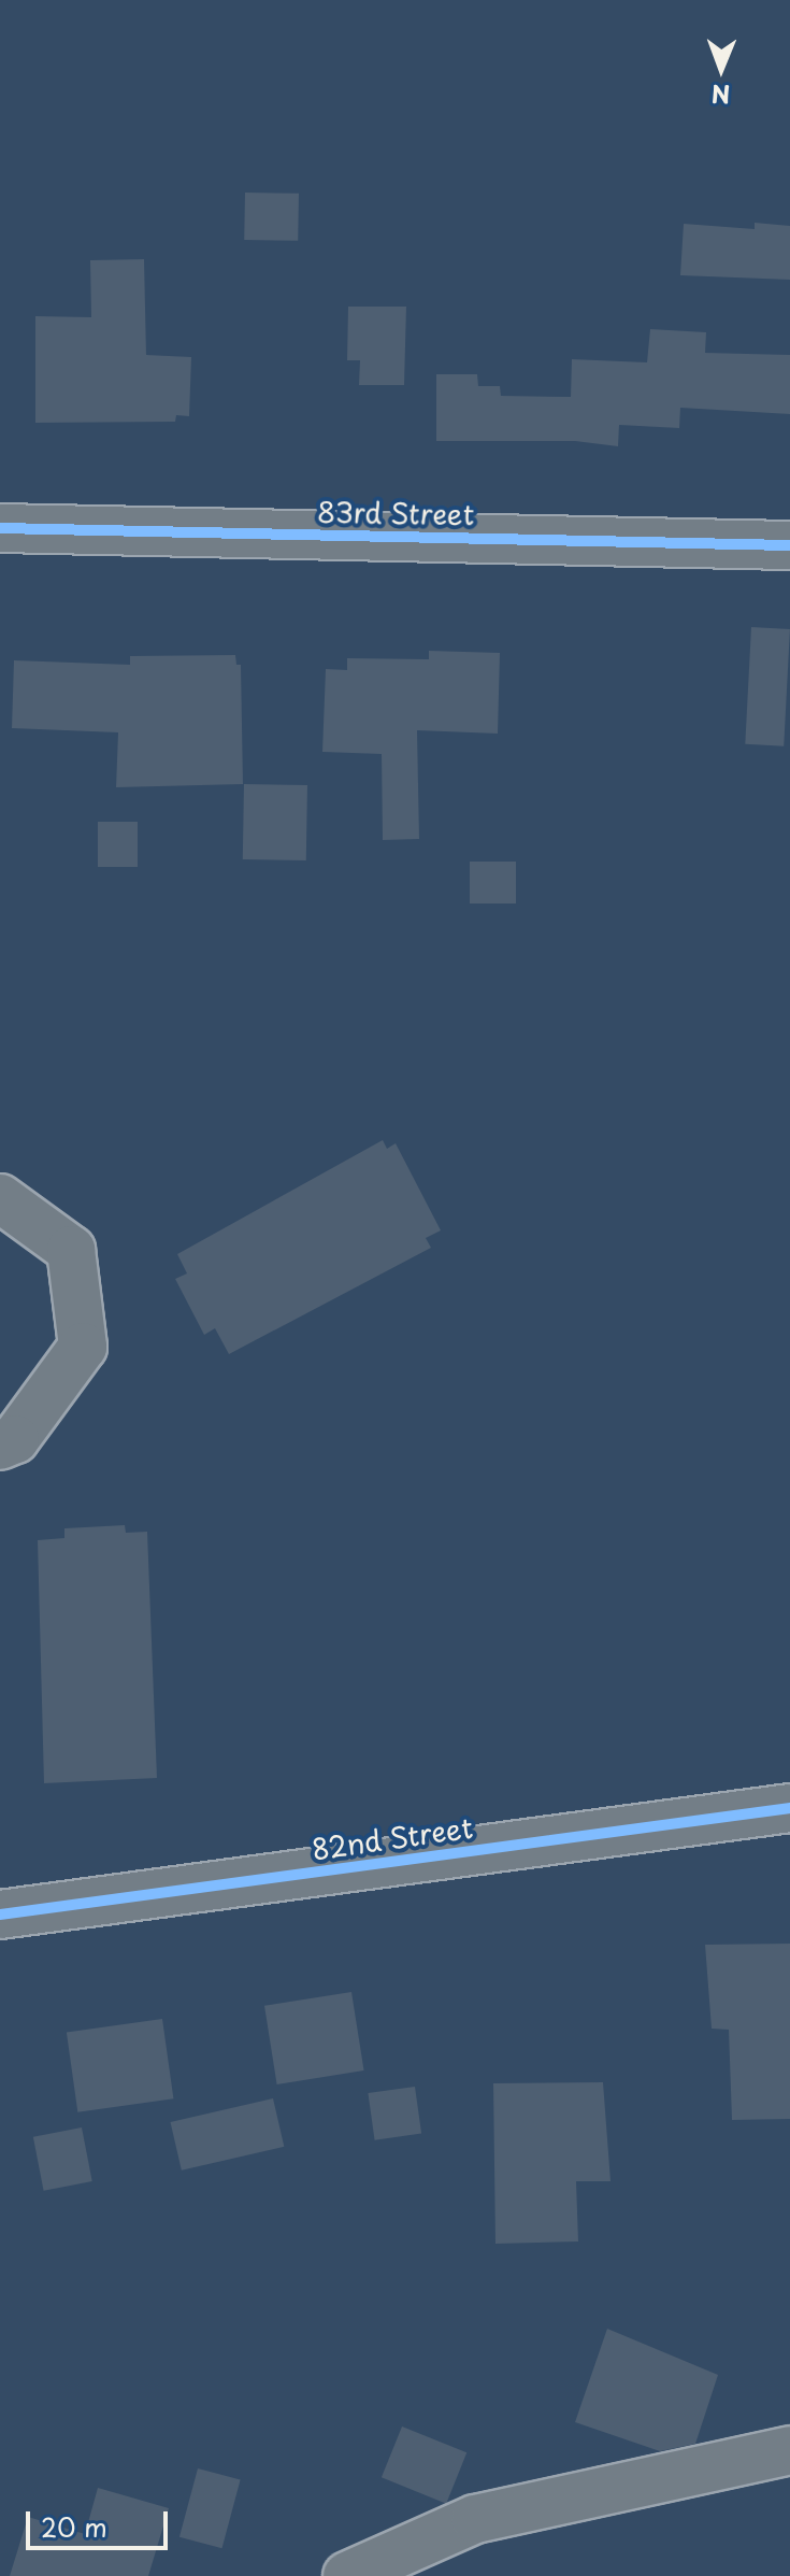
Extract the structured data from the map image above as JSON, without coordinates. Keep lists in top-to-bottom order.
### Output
{
  "streets": {
    "street": ["83rd Street", "82nd Street"]
  },
  "scale_bar": "20 m",
  "north": "bottom"
}
